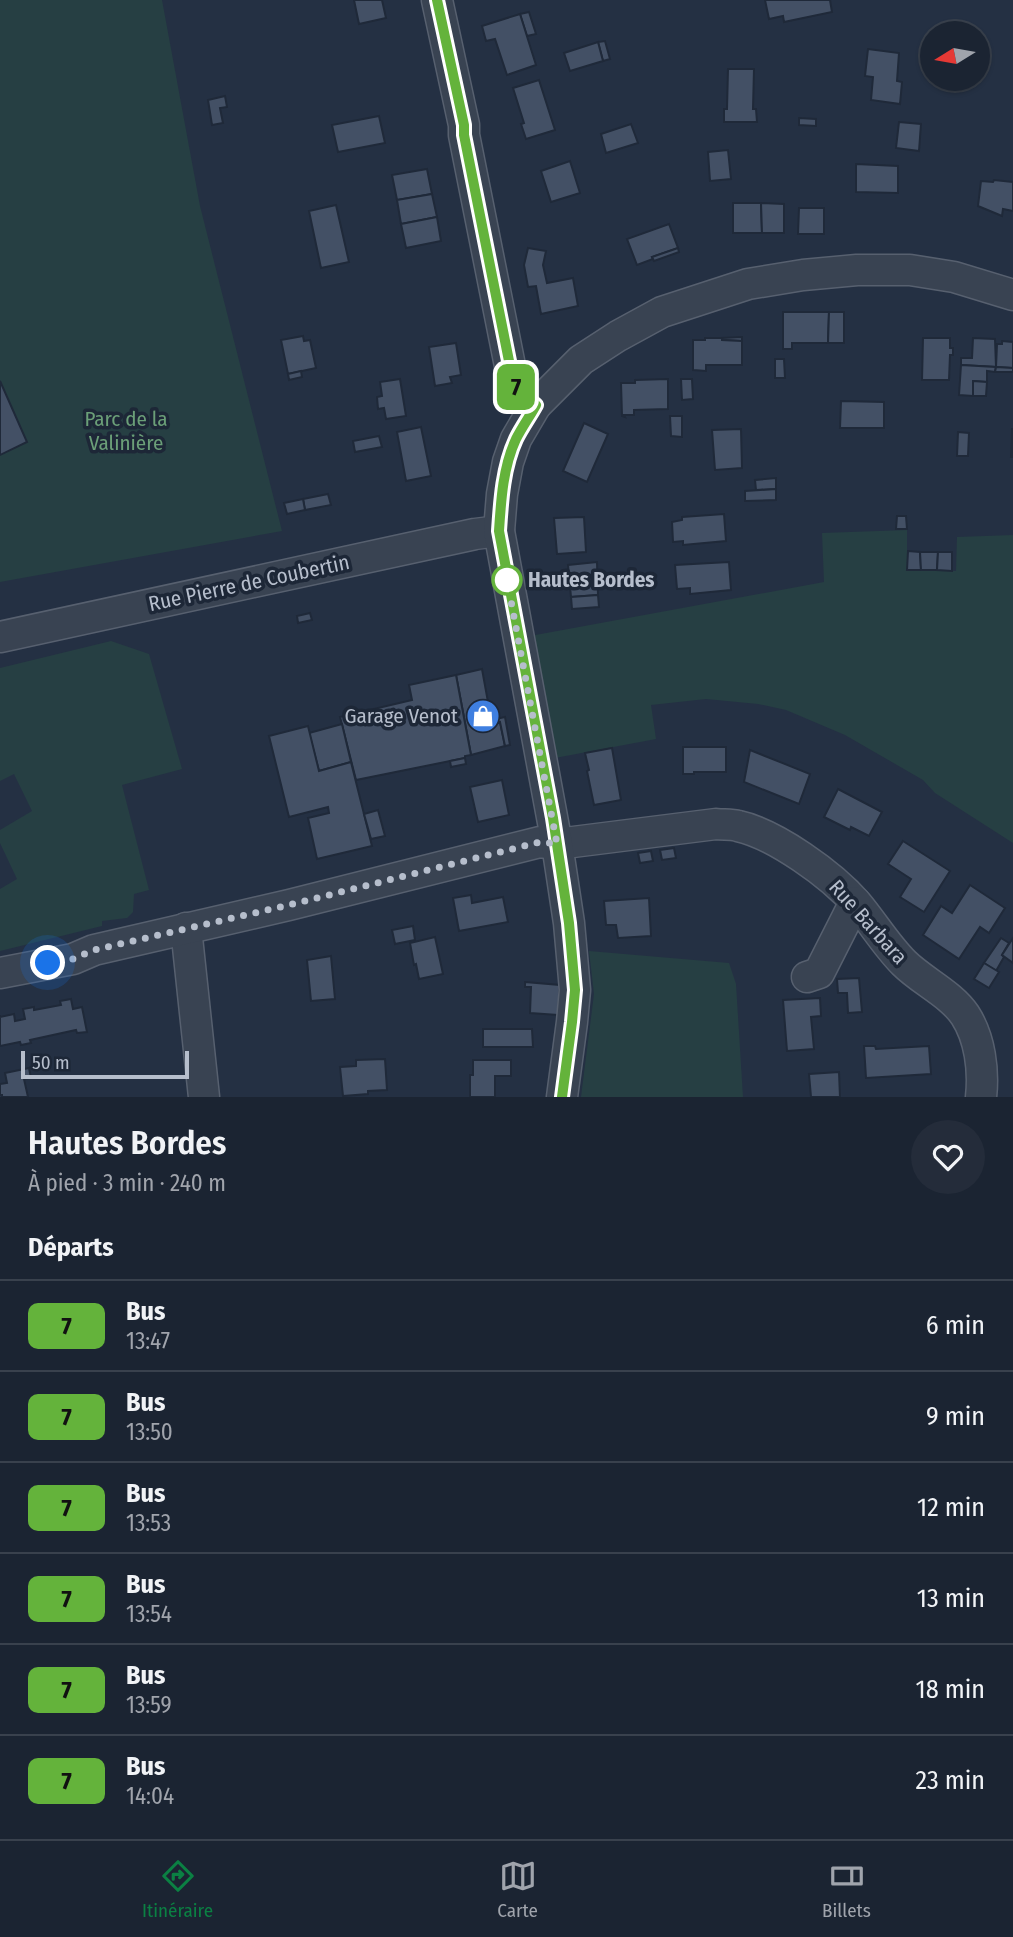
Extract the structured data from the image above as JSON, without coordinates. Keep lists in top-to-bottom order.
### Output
{
  "streets": {
    "street": ["Rue Pierre de Coubertin", "Rue Barbara"]
  },
  "parks": ["Parc de la Valinière"],
  "places": {
    "other": ["Hautes Bordes"],
    "shop": ["Garage Venot"]
  },
  "lines": ["bus line 7"],
  "scale_bar": "50 m",
  "north": "left",
  "page": {
    "on_map": "7",
    "scale": "50 m",
    "heading": [
      ["Hautes Bordes", "À pied · 3 min · 240 m"],
      "Départs"
    ],
    "list": [
      {
        "mark": "7",
        "name": "Bus",
        "note": "13:47",
        "value": "6 min"
      },
      {
        "mark": "7",
        "name": "Bus",
        "note": "13:50",
        "value": "9 min"
      },
      {
        "mark": "7",
        "name": "Bus",
        "note": "13:53",
        "value": "12 min"
      },
      {
        "mark": "7",
        "name": "Bus",
        "note": "13:54",
        "value": "13 min"
      },
      {
        "mark": "7",
        "name": "Bus",
        "note": "13:59",
        "value": "18 min"
      },
      {
        "mark": "7",
        "name": "Bus",
        "note": "14:04",
        "value": "23 min"
      }
    ],
    "tabs": ["Itinéraire", "Carte", "Billets"]
  }
}
